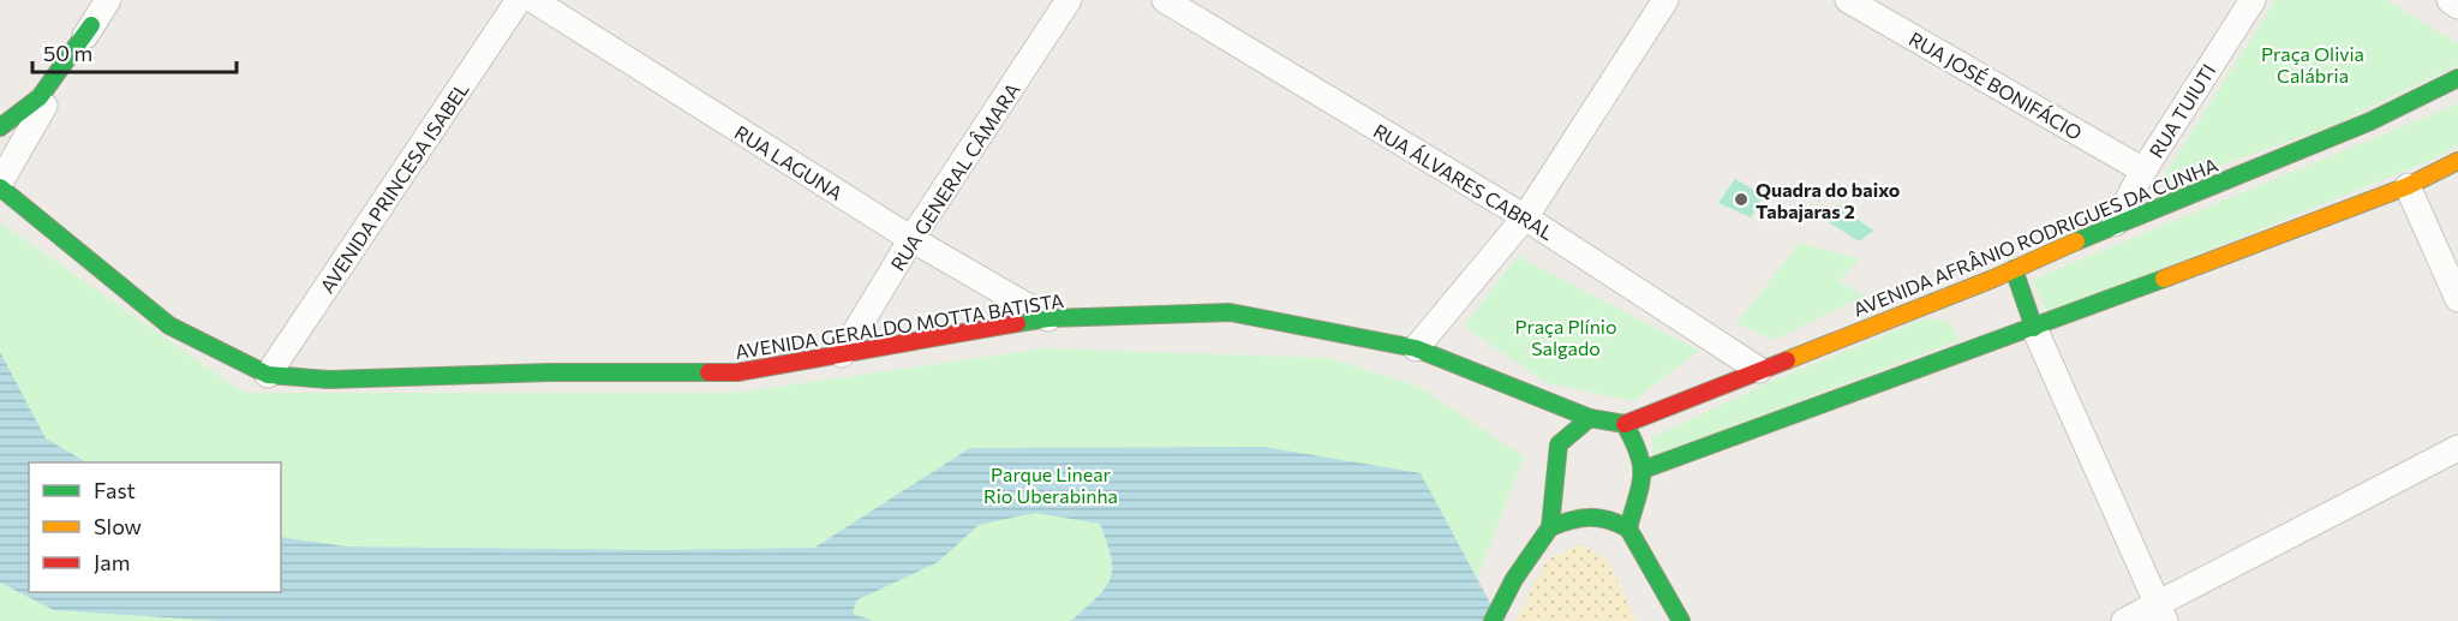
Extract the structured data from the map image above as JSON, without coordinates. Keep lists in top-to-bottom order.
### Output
{
  "streets": {
    "main road": ["AVENIDA AFRÂNIO RODRIGUES DA CUNHA", "AVENIDA GERALDO MOTTA BATISTA"],
    "street": [
      "RUA JOSÉ BONIFÁCIO",
      "RUA TUIUTI",
      "RUA LAGUNA",
      "RUA GENERAL CÂMARA",
      "RUA ÁLVARES CABRAL",
      "AVENIDA PRINCESA ISABEL"
    ]
  },
  "crossings": [
    ["RUA JOSÉ BONIFÁCIO", "RUA TUIUTI"],
    ["RUA TUIUTI", "AVENIDA AFRÂNIO RODRIGUES DA CUNHA"],
    ["RUA LAGUNA", "RUA GENERAL CÂMARA"],
    ["RUA LAGUNA", "AVENIDA GERALDO MOTTA BATISTA"],
    ["RUA GENERAL CÂMARA", "AVENIDA GERALDO MOTTA BATISTA"],
    ["RUA ÁLVARES CABRAL", "AVENIDA AFRÂNIO RODRIGUES DA CUNHA"],
    ["AVENIDA PRINCESA ISABEL", "AVENIDA GERALDO MOTTA BATISTA"],
    ["AVENIDA AFRÂNIO RODRIGUES DA CUNHA", "AVENIDA GERALDO MOTTA BATISTA"]
  ],
  "parks": ["Praça Olivia Calábria", "Praça Plínio Salgado", "Parque Linear Rio Uberabinha"],
  "places": ["Quadra do baixo Tabajaras 2"],
  "legend": ["Fast", "Slow", "Jam"],
  "scale_bar": "50 m"
}
